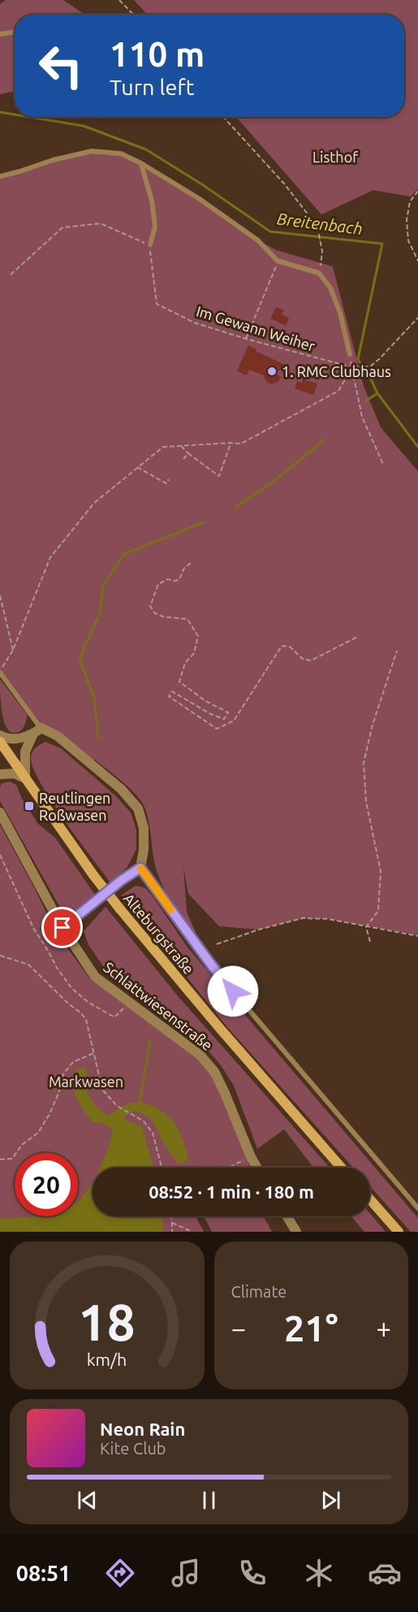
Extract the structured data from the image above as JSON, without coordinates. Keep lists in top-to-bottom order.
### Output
{
  "streets": {
    "main road": ["Alteburgstraße"],
    "street": ["Schlattwiesenstraße"],
    "path": ["Im Gewann Weiher"]
  },
  "water": ["Breitenbach"],
  "parks": ["Listhof", "Markwasen"],
  "places": {
    "other": ["1. RMC Clubhaus"],
    "transit": ["Reutlingen Roßwasen"]
  },
  "page": {
    "turn": ["110 m", "Turn left"],
    "limit": "20",
    "trip": "08:52 · 1 min · 180 m",
    "tile": "Climate",
    "heat": ["−", "21°", "+"],
    "song": ["Neon Rain", "Kite Club"],
    "tabs": "08:51",
    "gauge": ["18", "km/h"]
  }
}
